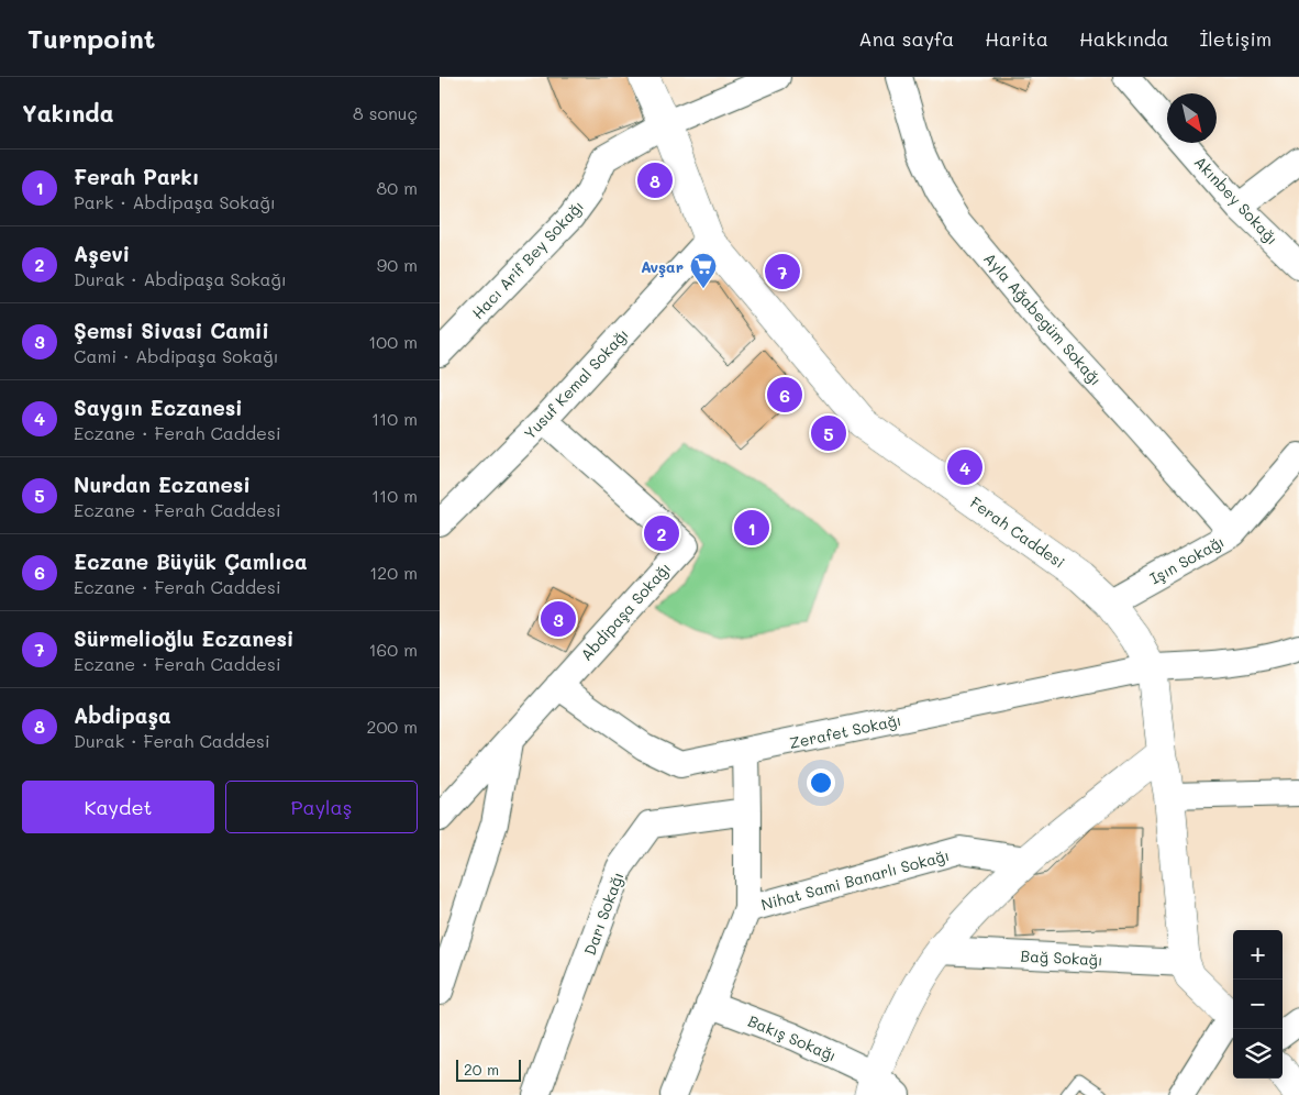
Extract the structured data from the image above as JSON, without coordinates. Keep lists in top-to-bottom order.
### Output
{
  "streets": {
    "street": [
      "Akınbey Sokağı",
      "Hacı Arif Bey Sokağı",
      "Ayla Ağabegüm Sokağı",
      "Yusuf Kemal Sokağı",
      "Ferah Caddesi",
      "Işın Sokağı",
      "Abdipaşa Sokağı",
      "Zerafet Sokağı",
      "Nihat Sami Banarlı Sokağı",
      "Darı Sokağı",
      "Bağ Sokağı",
      "Bakış Sokağı"
    ]
  },
  "crossings": [
    ["Hacı Arif Bey Sokağı", "Ferah Caddesi"],
    ["Ayla Ağabegüm Sokağı", "Işın Sokağı"],
    ["Yusuf Kemal Sokağı", "Ferah Caddesi"],
    ["Yusuf Kemal Sokağı", "Abdipaşa Sokağı"],
    ["Ferah Caddesi", "Işın Sokağı"],
    ["Ferah Caddesi", "Zerafet Sokağı"],
    ["Ferah Caddesi", "Bağ Sokağı"],
    ["Abdipaşa Sokağı", "Zerafet Sokağı"],
    ["Nihat Sami Banarlı Sokağı", "Darı Sokağı"],
    ["Nihat Sami Banarlı Sokağı", "Bakış Sokağı"]
  ],
  "places": {
    "supermarket": ["Avşar"]
  },
  "scale_bar": "20 m",
  "north": "bottom right",
  "page": {
    "header": "Turnpoint",
    "nav": [
      "Ana sayfa",
      "Harita",
      "Hakkında",
      "İletişim"
    ],
    "heading": ["Yakında", "8 sonuç"],
    "list": [
      {
        "mark": "1",
        "name": "Ferah Parkı",
        "note": "Park · Abdipaşa Sokağı",
        "value": "80 m"
      },
      {
        "mark": "2",
        "name": "Aşevi",
        "note": "Durak · Abdipaşa Sokağı",
        "value": "90 m"
      },
      {
        "mark": "3",
        "name": "Şemsi Sivasi Camii",
        "note": "Cami · Abdipaşa Sokağı",
        "value": "100 m"
      },
      {
        "mark": "4",
        "name": "Saygın Eczanesi",
        "note": "Eczane · Ferah Caddesi",
        "value": "110 m"
      },
      {
        "mark": "5",
        "name": "Nurdan Eczanesi",
        "note": "Eczane · Ferah Caddesi",
        "value": "110 m"
      },
      {
        "mark": "6",
        "name": "Eczane Büyük Çamlıca",
        "note": "Eczane · Ferah Caddesi",
        "value": "120 m"
      },
      {
        "mark": "7",
        "name": "Sürmelioğlu Eczanesi",
        "note": "Eczane · Ferah Caddesi",
        "value": "160 m"
      },
      {
        "mark": "8",
        "name": "Abdipaşa",
        "note": "Durak · Ferah Caddesi",
        "value": "200 m"
      }
    ],
    "pins": [
      "8",
      "7",
      "6",
      "5",
      "4",
      "1",
      "2",
      "3"
    ],
    "buttons": ["Kaydet", "Paylaş"],
    "map_buttons": ["+", "−"],
    "scale": "20 m"
  }
}
